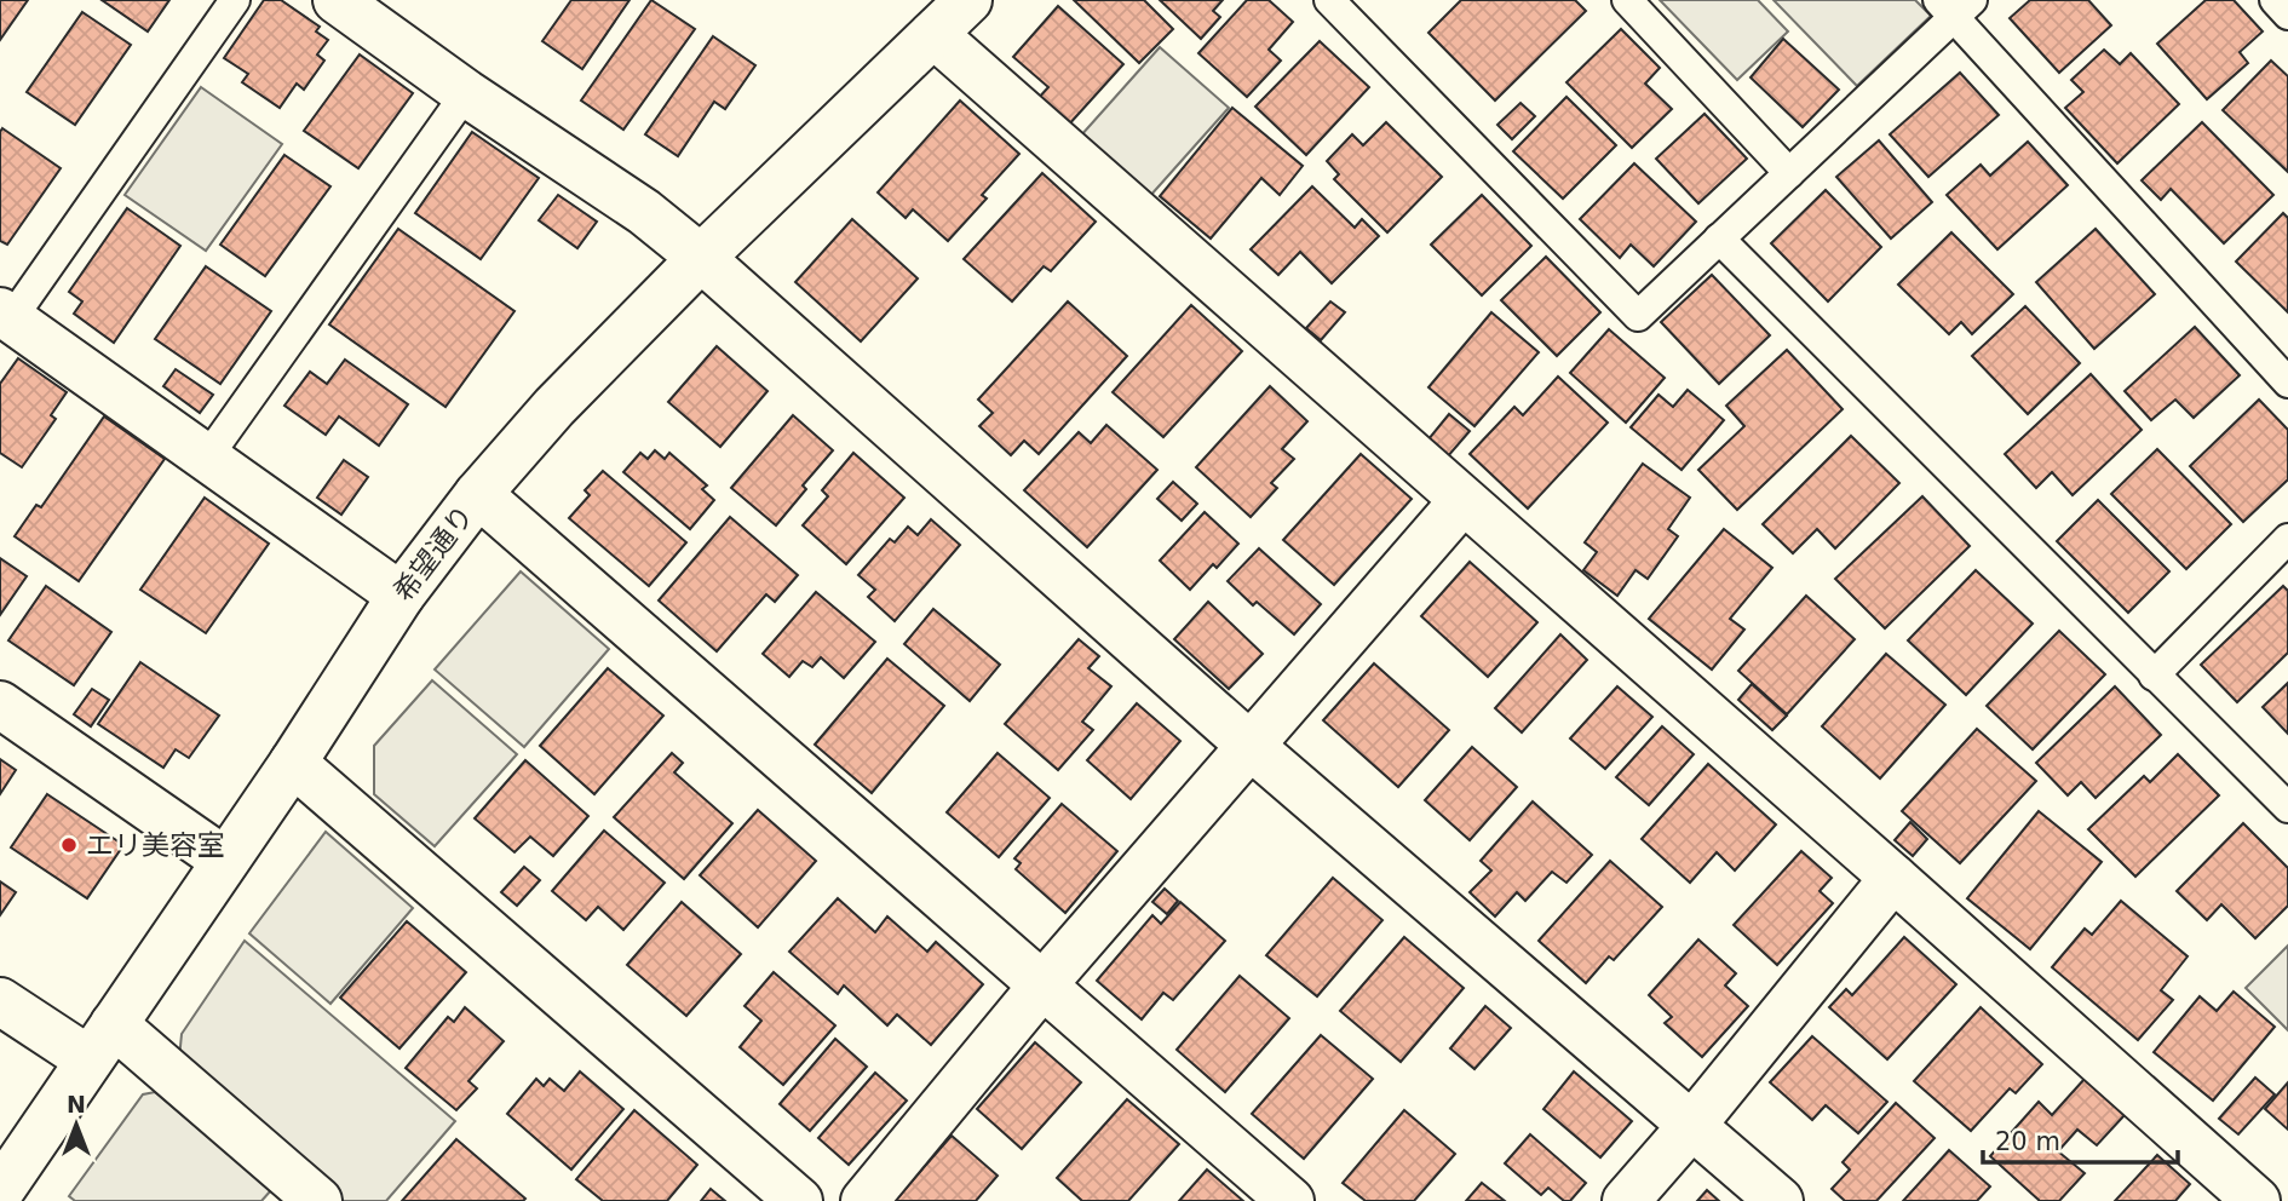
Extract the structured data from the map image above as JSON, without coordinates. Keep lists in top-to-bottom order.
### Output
{
  "streets": {
    "street": ["希望通り"]
  },
  "places": ["エリ美容室"],
  "scale_bar": "20 m",
  "north": "top"
}
